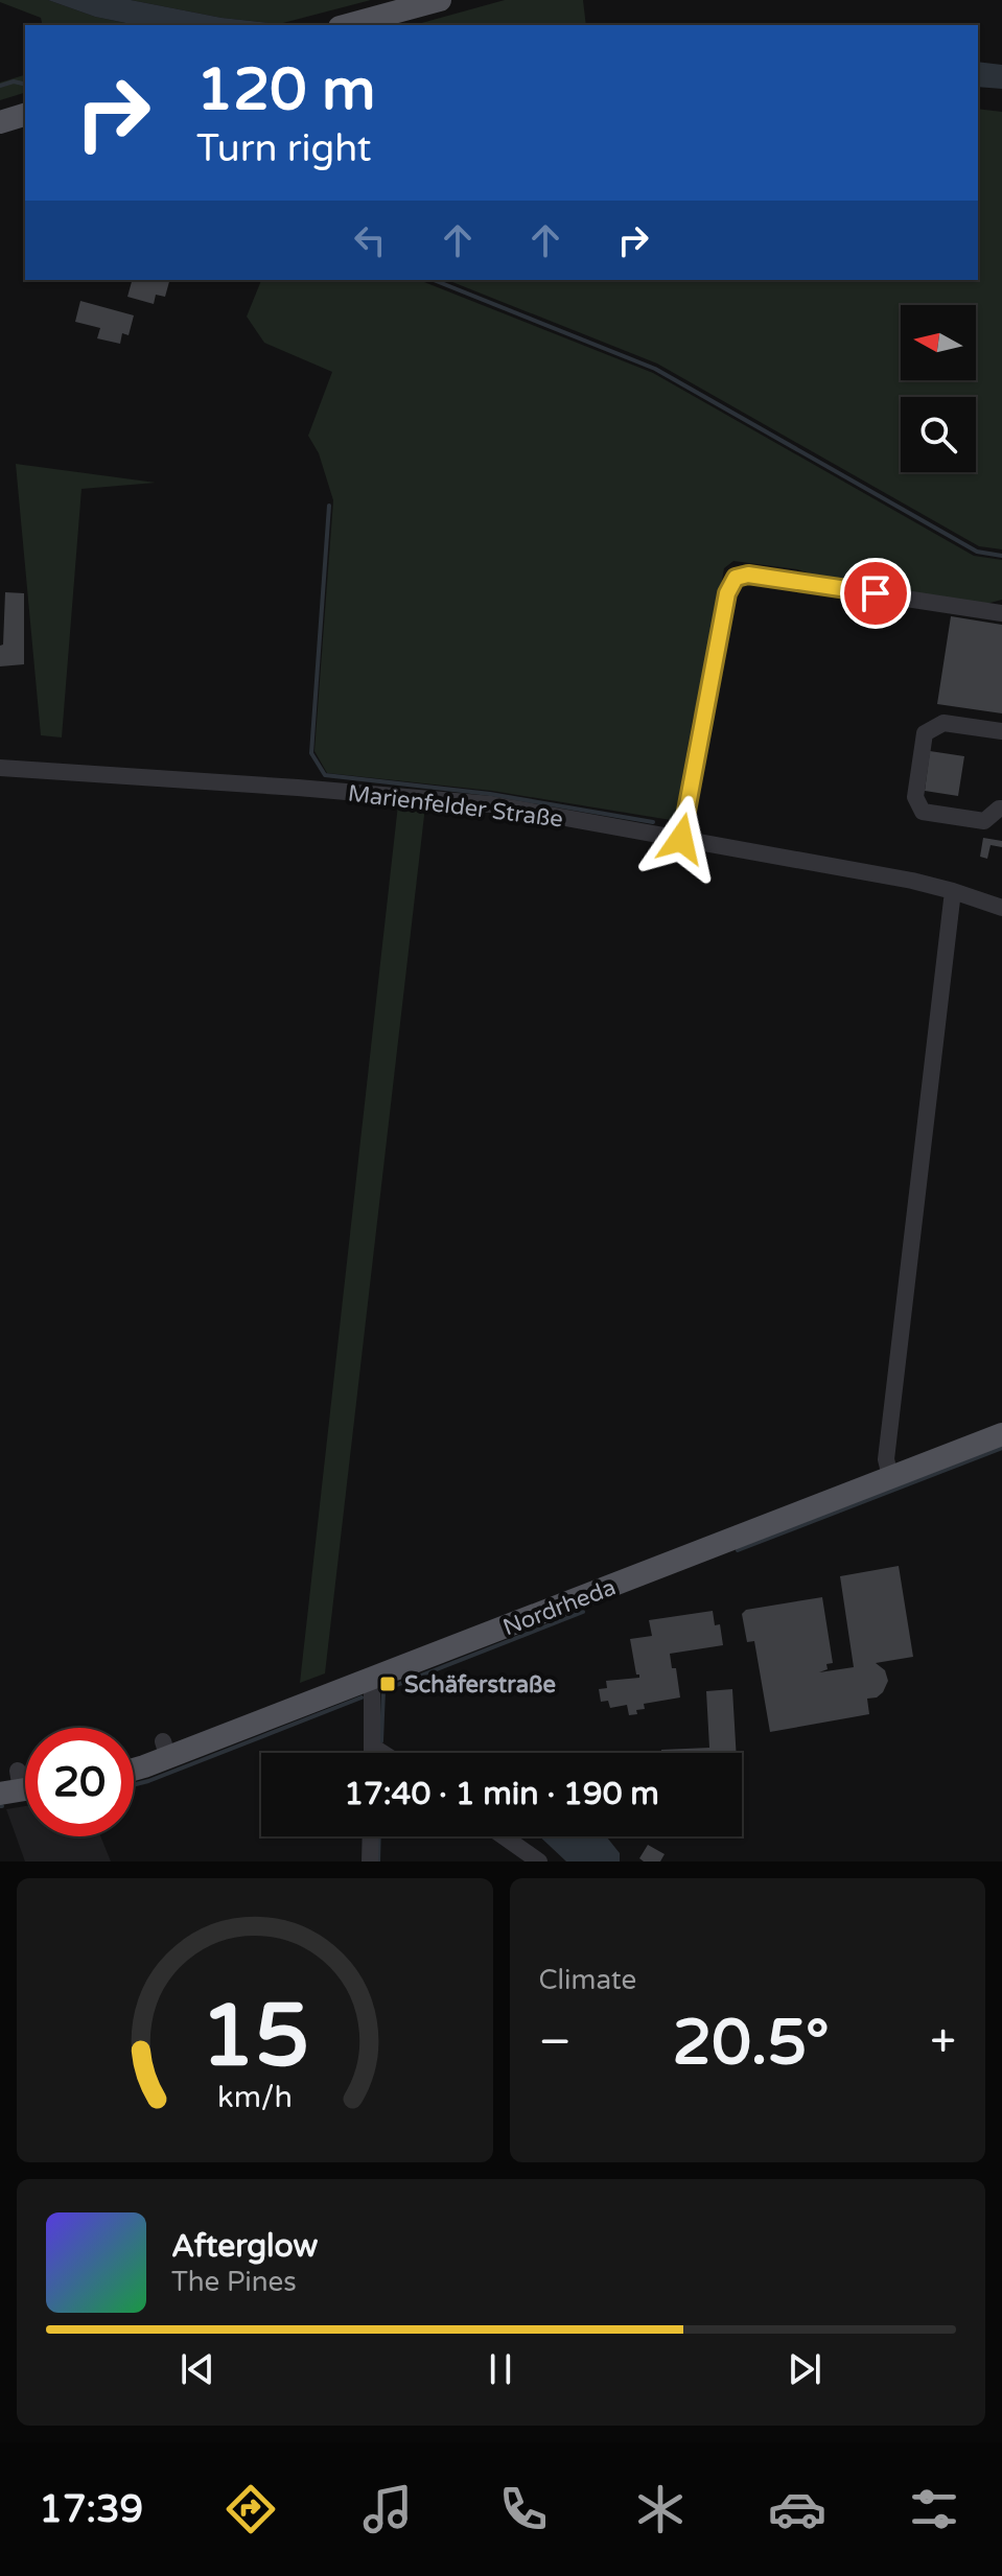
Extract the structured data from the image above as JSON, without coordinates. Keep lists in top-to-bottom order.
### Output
{
  "streets": {
    "main road": ["Nordrheda"],
    "street": ["Marienfelder Straße"]
  },
  "places": {
    "transit": ["Schäferstraße"]
  },
  "north": "left",
  "page": {
    "turn": ["120 m", "Turn right"],
    "limit": "20",
    "trip": "17:40 · 1 min · 190 m",
    "tile": "Climate",
    "heat": ["−", "20.5°", "+"],
    "song": ["Afterglow", "The Pines"],
    "tabs": "17:39",
    "gauge": ["15", "km/h"]
  }
}
